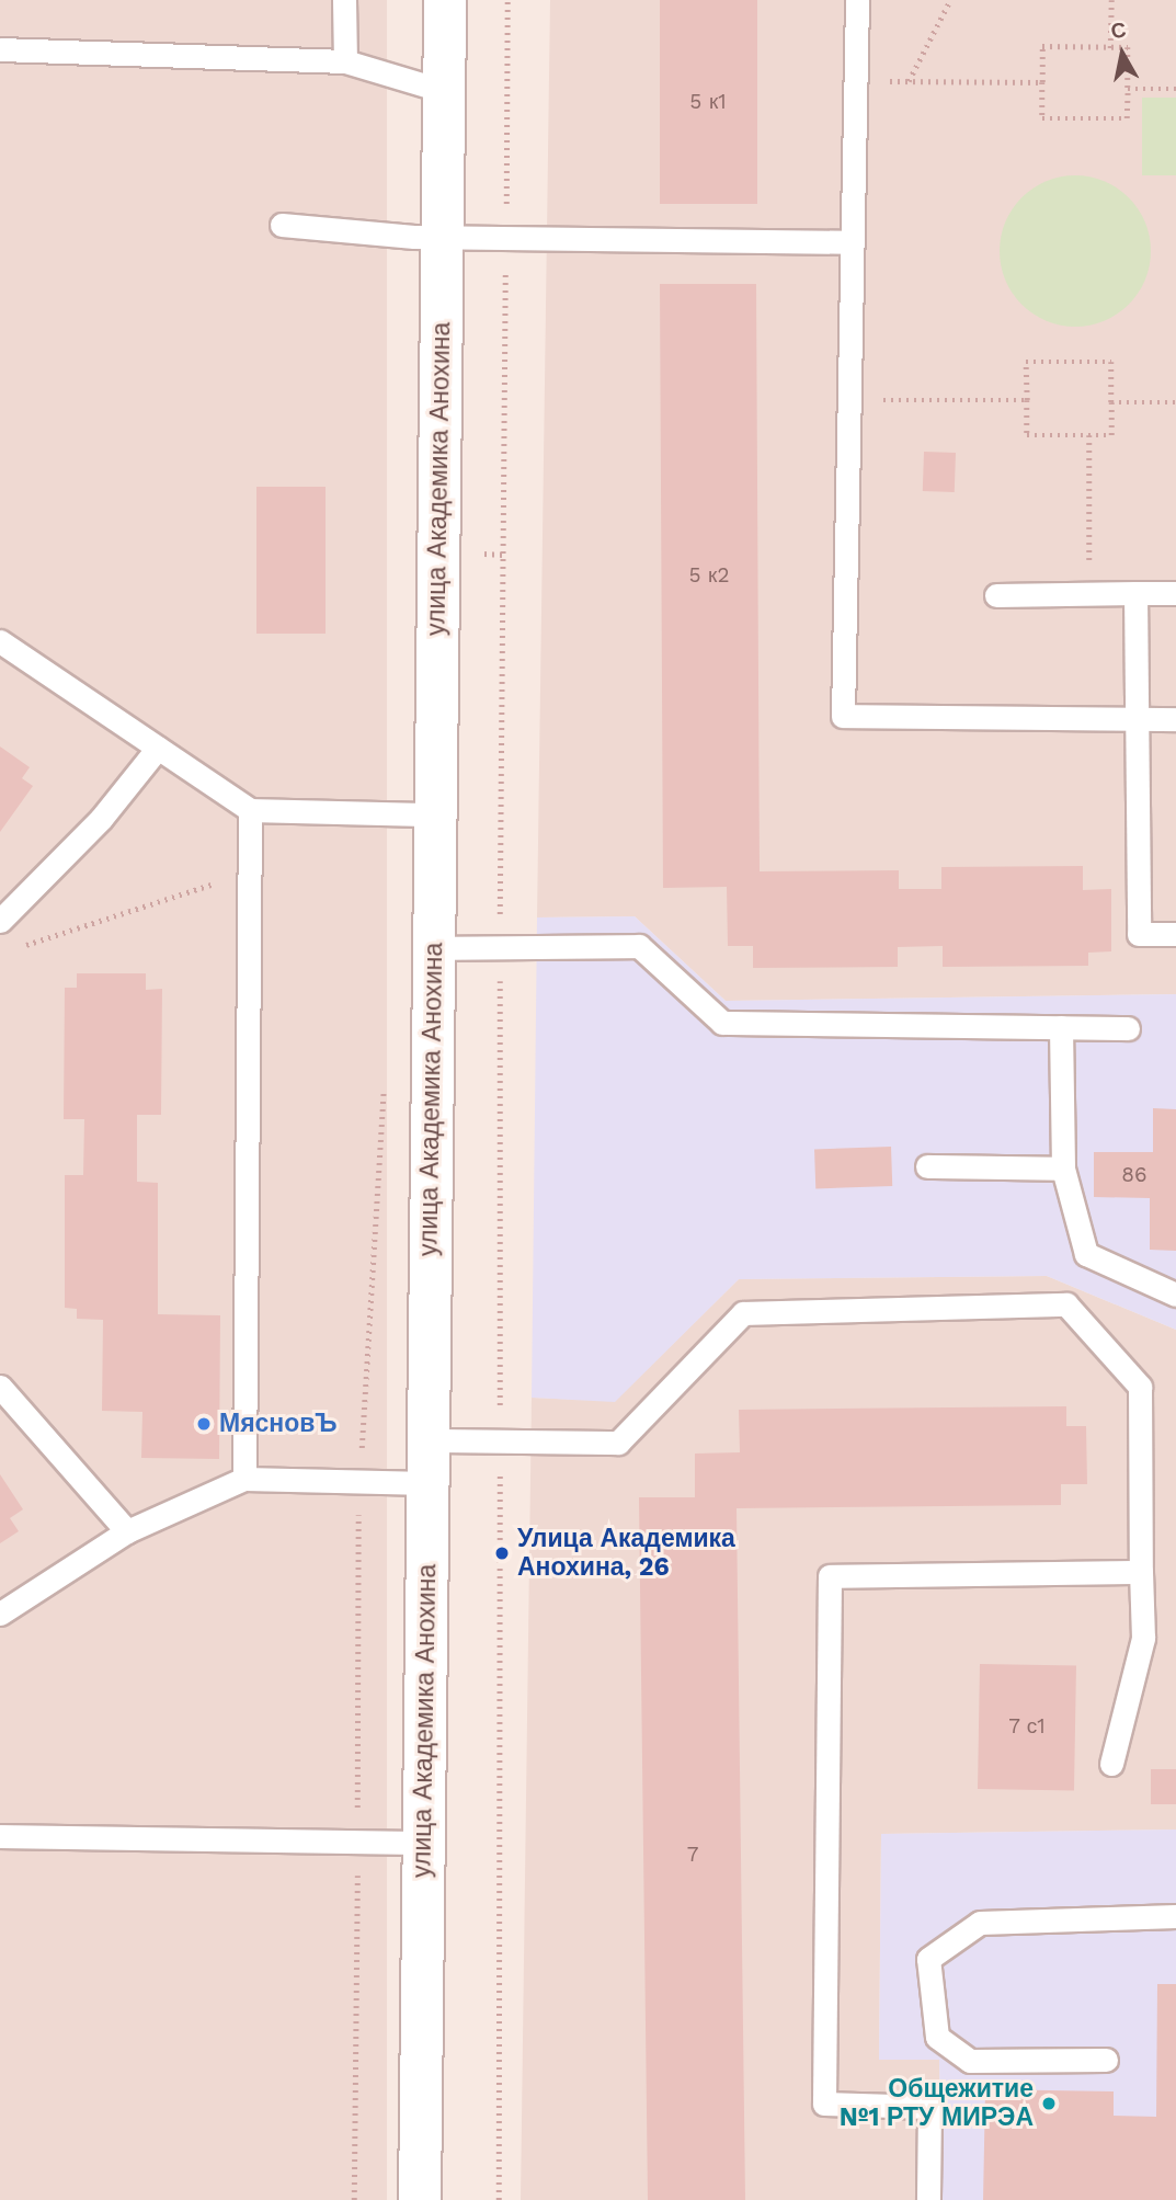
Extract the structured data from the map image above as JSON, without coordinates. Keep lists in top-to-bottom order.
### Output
{
  "streets": {
    "street": ["улица Академика Анохина"]
  },
  "places": ["МясновЪ", "Улица Академика Анохина, 26", "Общежитие №1 РТУ МИРЭА"],
  "house_numbers": [
    "5 к1",
    "5 к2",
    "86",
    "7 с1",
    "7"
  ],
  "north": "top"
}
